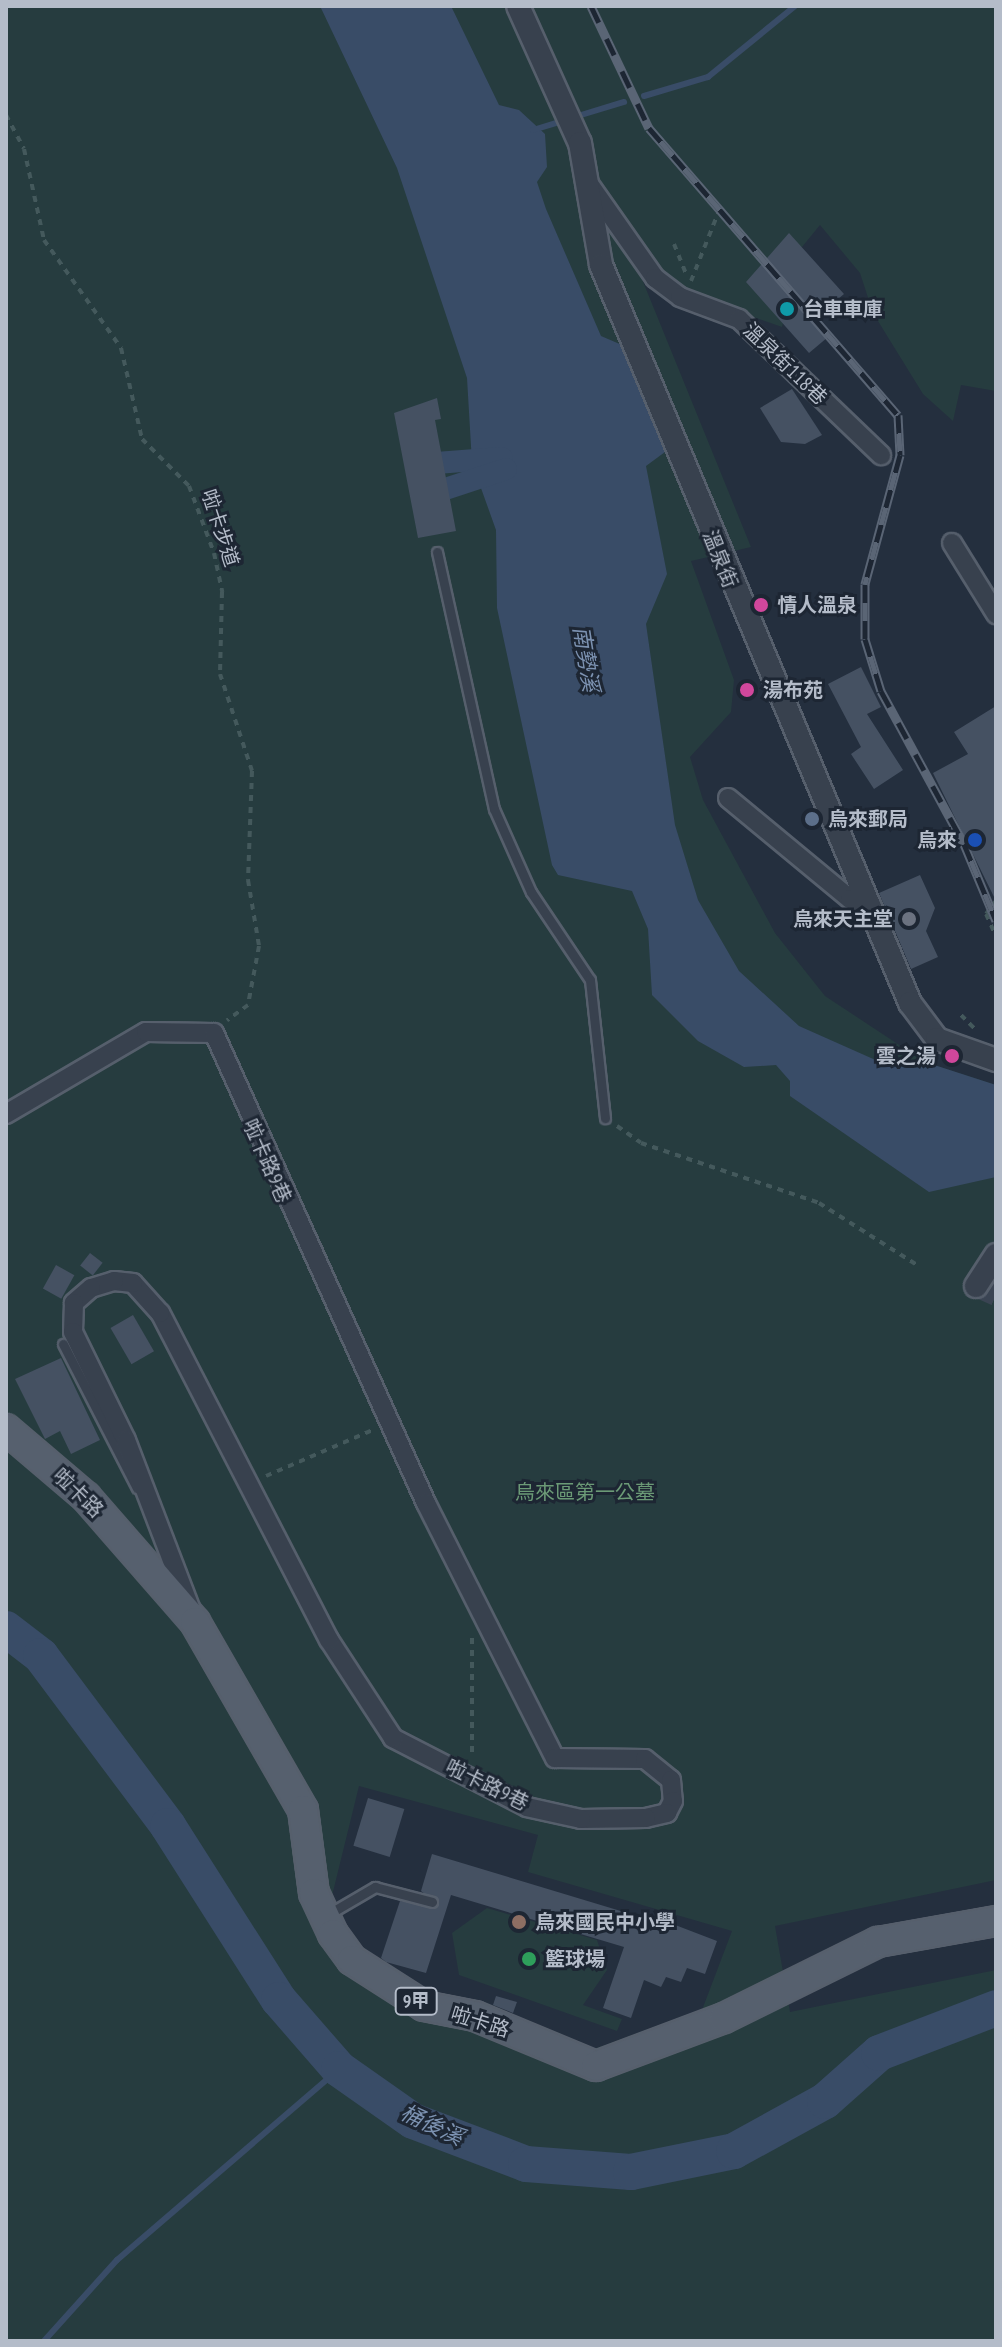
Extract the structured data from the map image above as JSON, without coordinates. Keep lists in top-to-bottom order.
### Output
{
  "streets": {
    "main road": ["啦卡路", "9甲"],
    "street": ["溫泉街118巷", "溫泉街", "啦卡路9巷"],
    "path": ["啦卡步道"]
  },
  "crossings": [
    ["溫泉街118巷", "溫泉街"],
    ["啦卡步道", "啦卡路9巷"],
    ["啦卡路9巷", "啦卡路"]
  ],
  "water": ["南勢溪", "桶後溪"],
  "parks": ["烏來區第一公墓"],
  "places": [
    "台車車庫",
    "情人溫泉",
    "湯布苑",
    "烏來郵局",
    "烏來",
    "烏來天主堂",
    "雲之湯",
    "烏來國民中小學",
    "籃球場"
  ]
}
